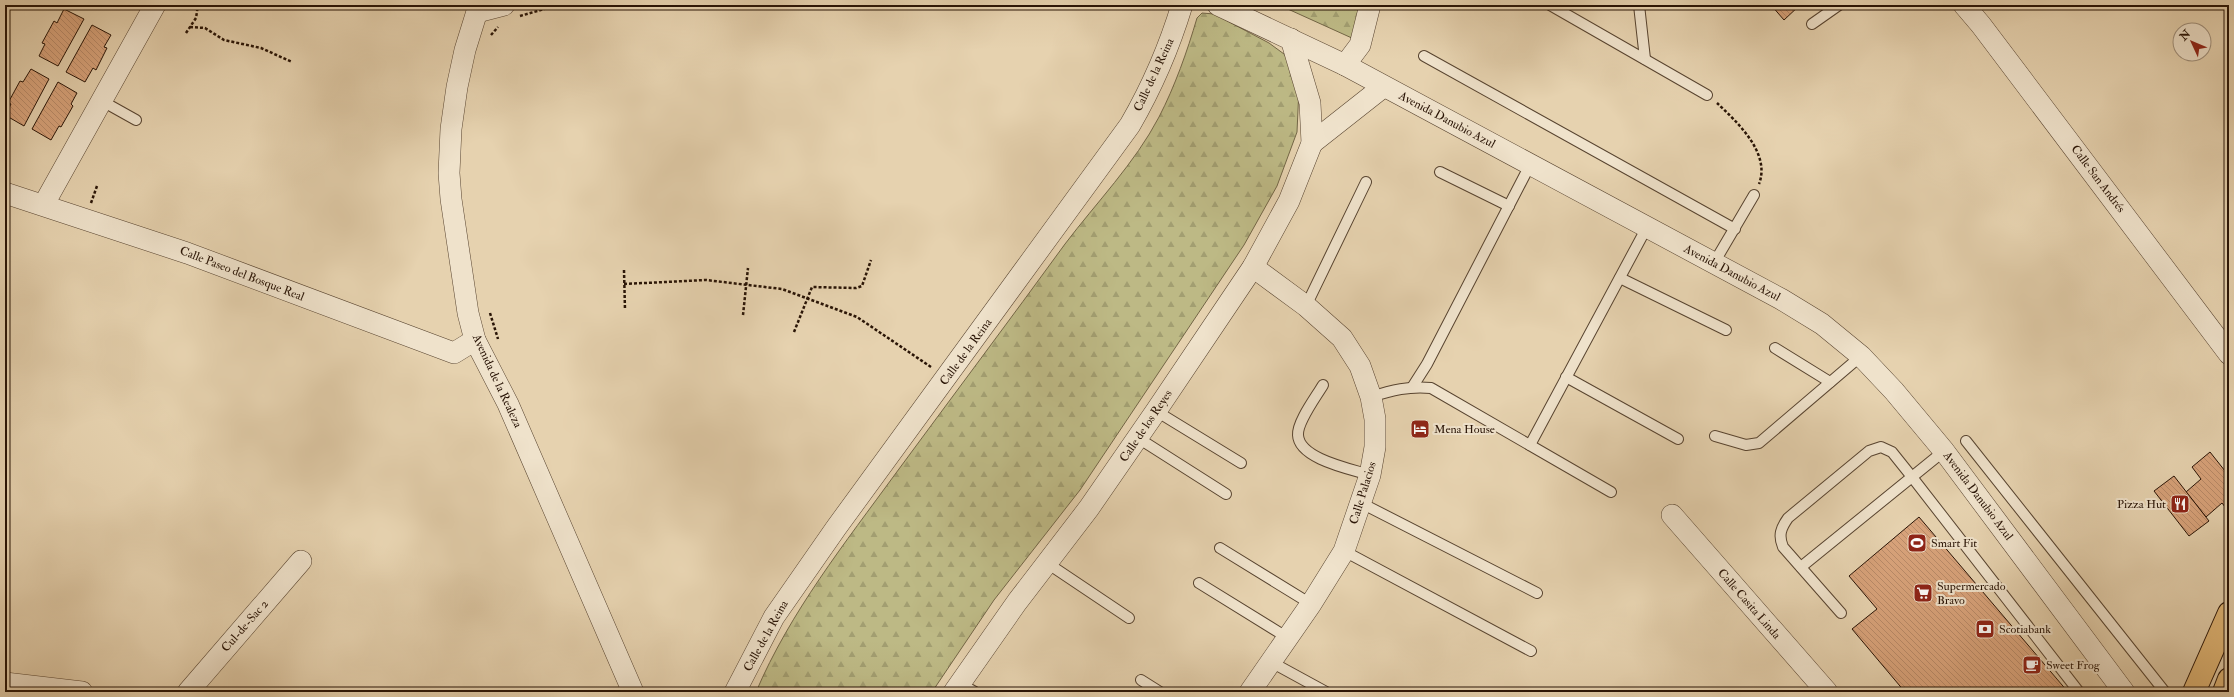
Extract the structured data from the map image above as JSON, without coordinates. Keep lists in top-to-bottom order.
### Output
{
  "streets": {
    "street": [
      "Calle de la Reina",
      "Avenida Danubio Azul",
      "Calle San Andrés",
      "Calle Paseo del Bosque Real",
      "Avenida de la Realeza",
      "Calle de los Reyes",
      "Calle Palacios",
      "Calle Casita Linda",
      "Cul-de-Sac 2"
    ]
  },
  "crossings": [
    ["Avenida Danubio Azul", "Calle de los Reyes"],
    ["Calle Paseo del Bosque Real", "Avenida de la Realeza"],
    ["Calle de los Reyes", "Calle Palacios"]
  ],
  "places": {
    "hotel": ["Mena House"],
    "restaurant": ["Pizza Hut"],
    "sports": ["Smart Fit"],
    "supermarket": ["Supermercado Bravo"],
    "bank": ["Scotiabank"],
    "cafe": ["Sweet Frog"]
  },
  "north": "top left"
}
